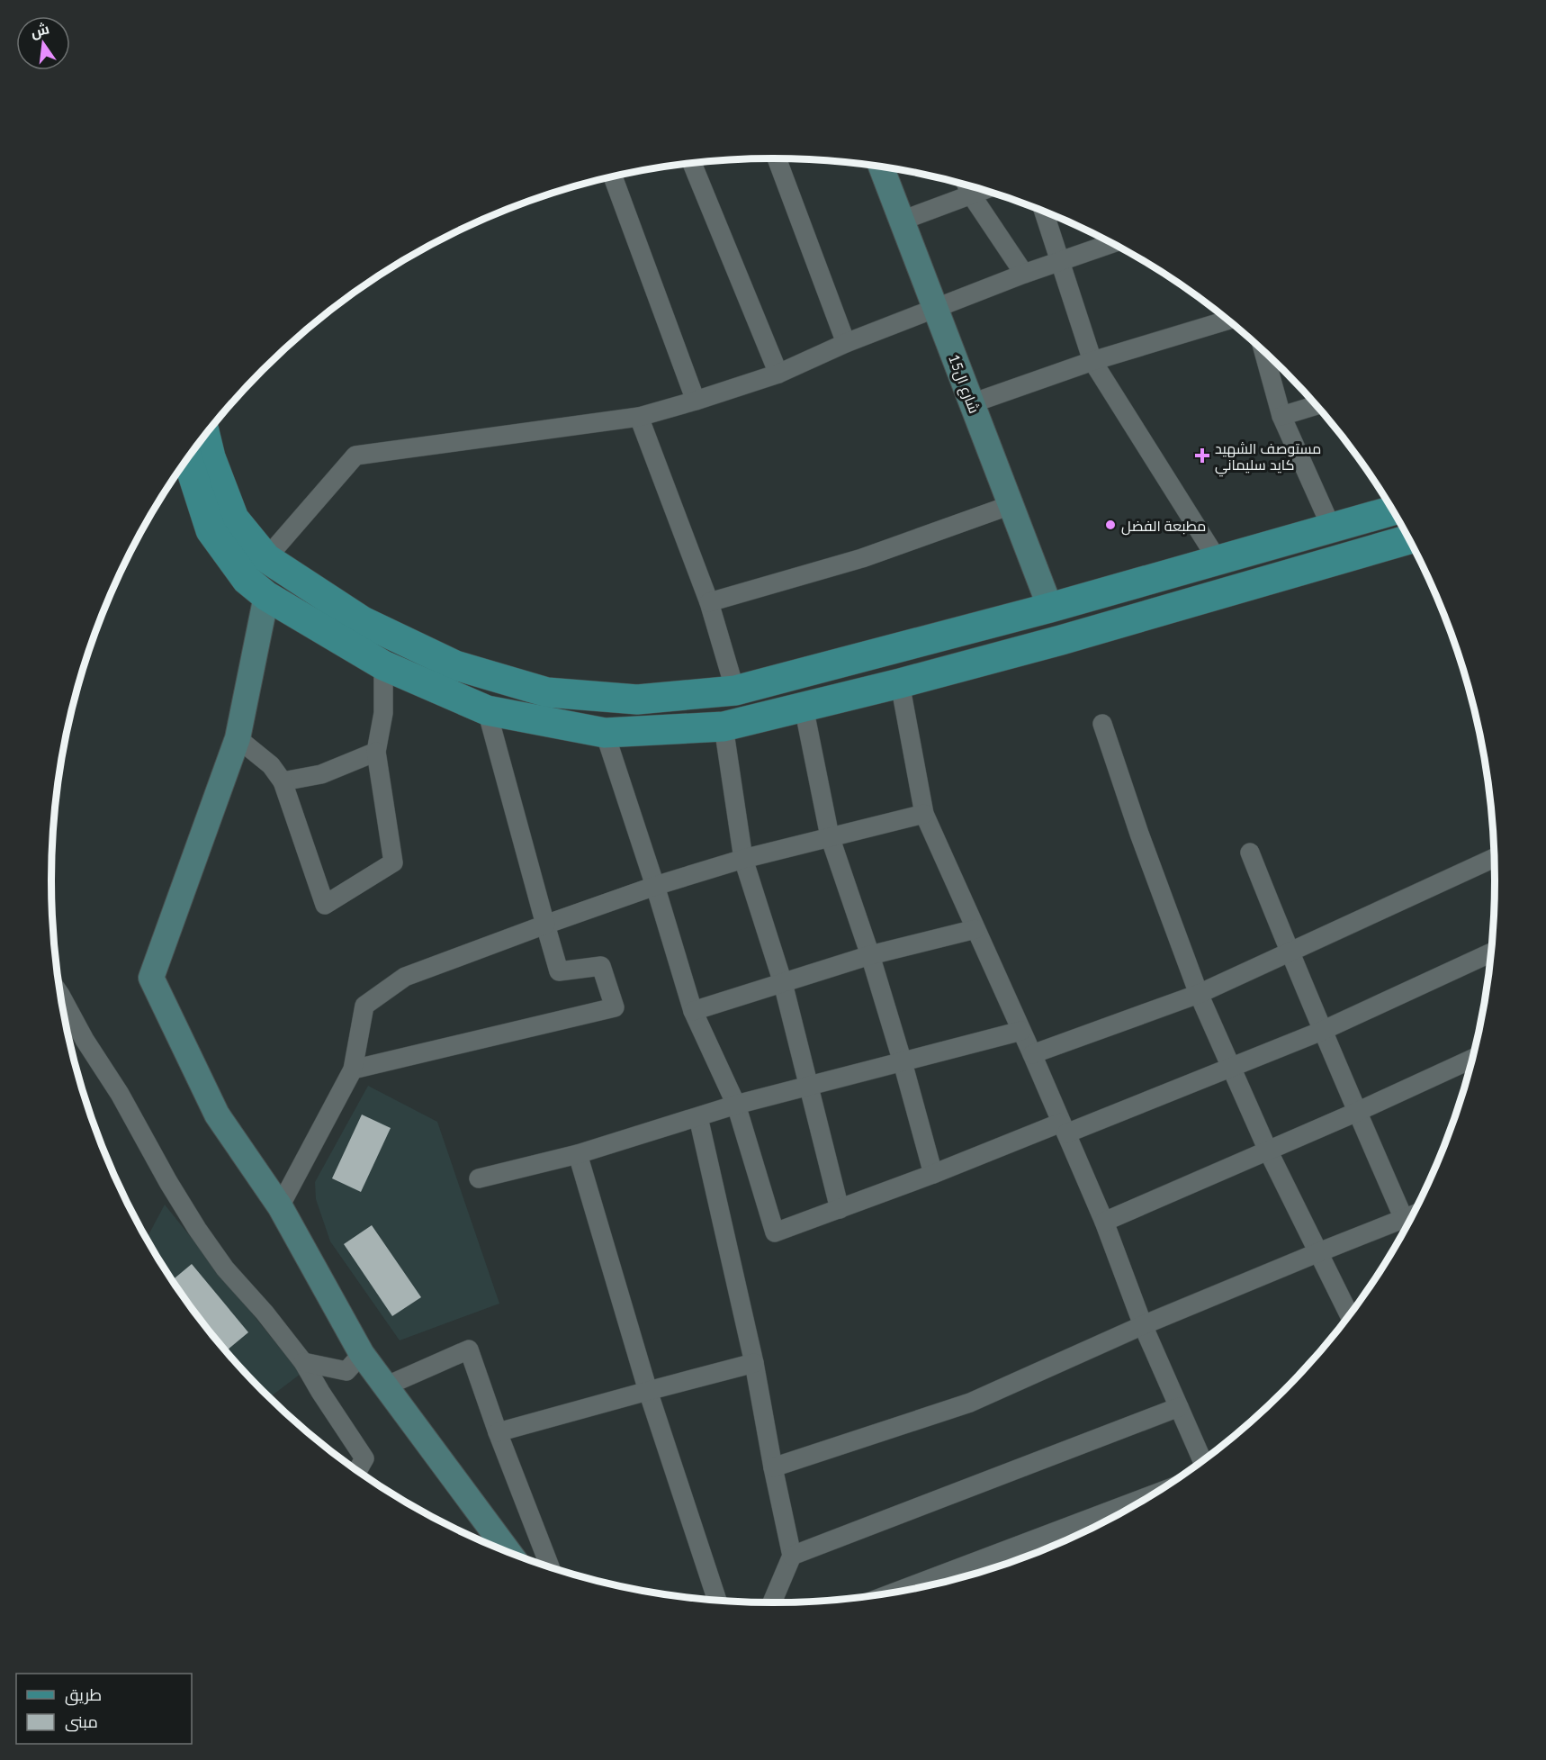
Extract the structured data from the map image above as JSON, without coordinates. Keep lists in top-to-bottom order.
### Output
{
  "streets": {
    "street": ["شارع ال15"]
  },
  "places": {
    "health": ["مستوصف الشهيد كايد سليماني"],
    "other": ["مطبعة الفضل"]
  },
  "legend": ["طريق", "مبنى"],
  "north": "top"
}
